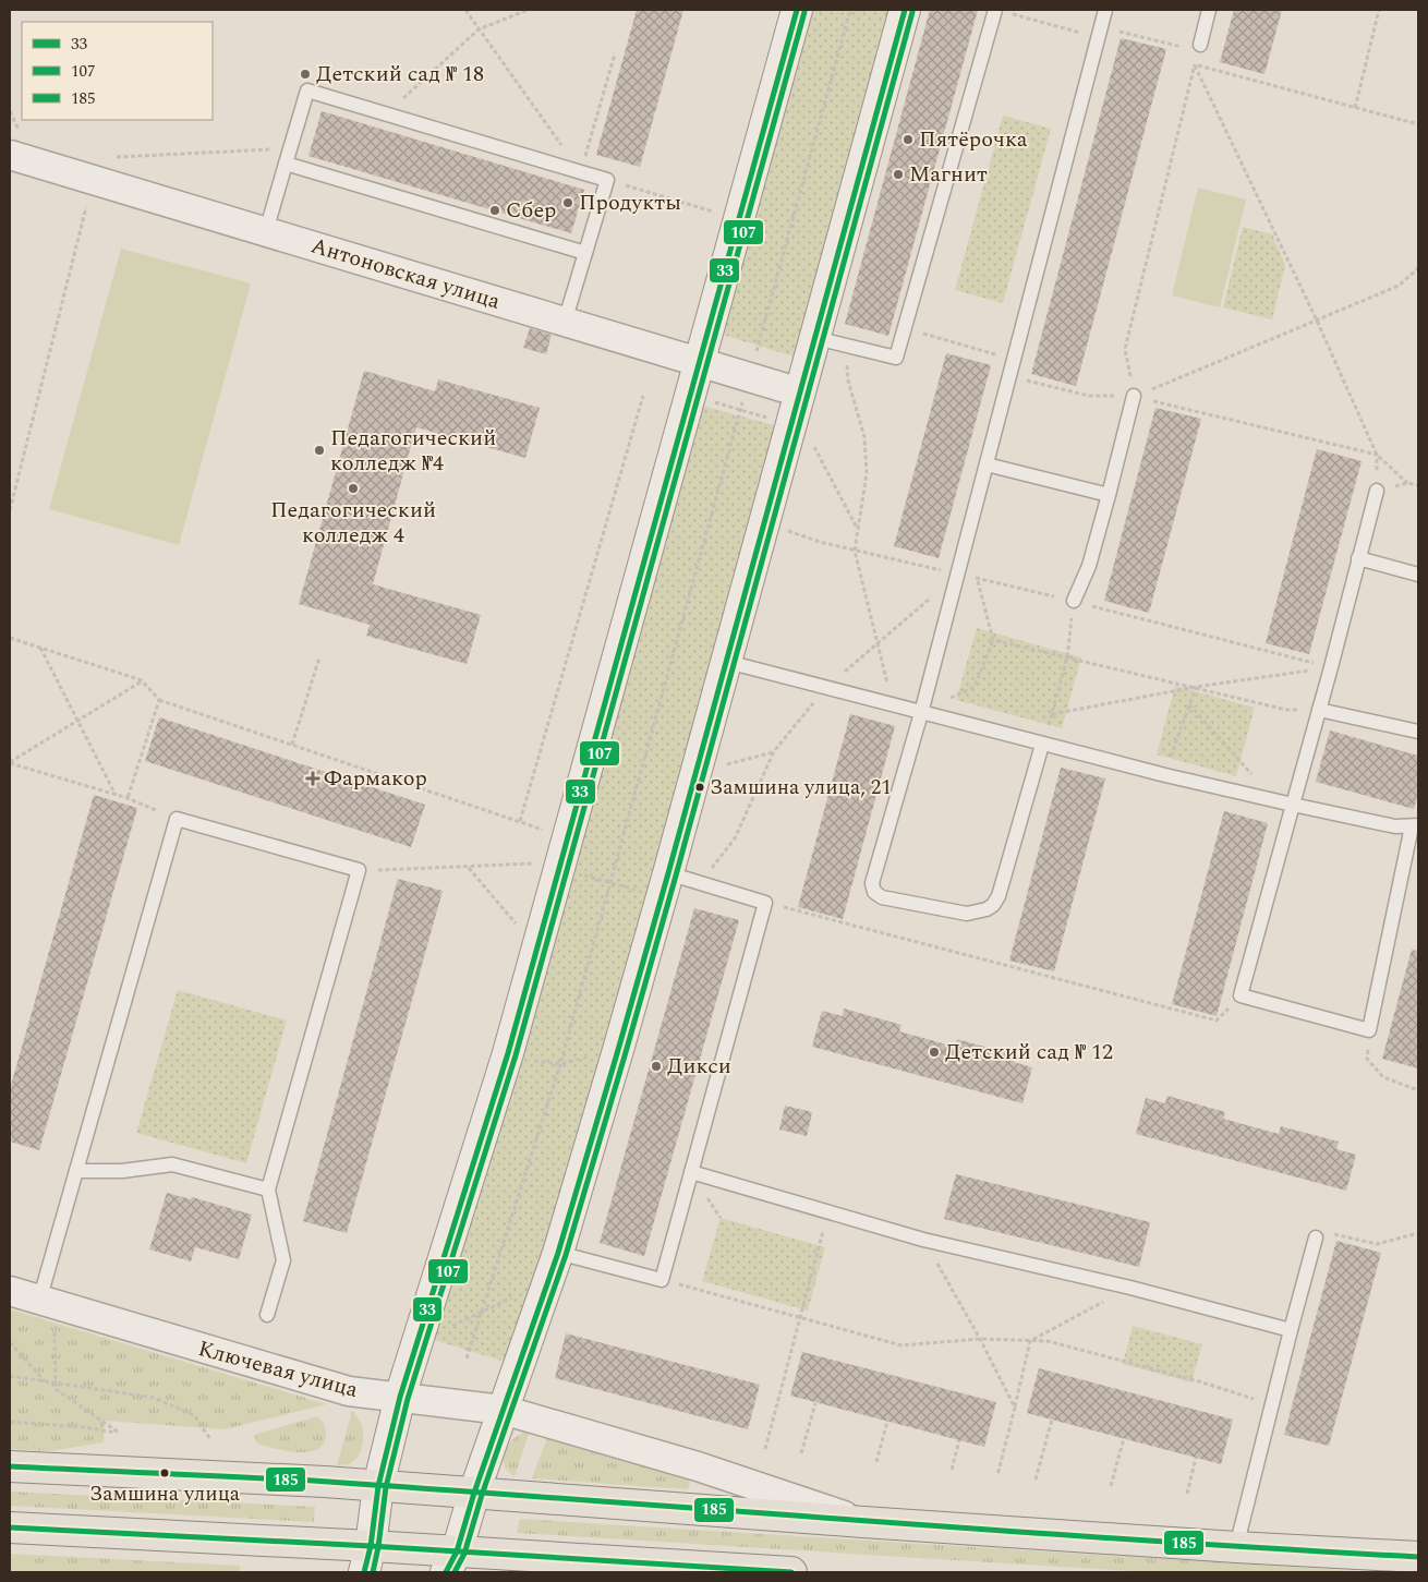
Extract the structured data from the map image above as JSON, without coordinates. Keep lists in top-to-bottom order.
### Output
{
  "streets": {
    "street": ["Антоновская улица", "Ключевая улица"]
  },
  "places": {
    "other": [
      "Детский сад № 18",
      "Пятёрочка",
      "Магнит",
      "Продукты",
      "Сбер",
      "Педагогический колледж №4",
      "Педагогический колледж 4",
      "Замшина улица, 21",
      "Детский сад № 12",
      "Дикси",
      "Замшина улица"
    ],
    "health": ["Фармакор"]
  },
  "lines": ["transit line 33", "transit line 107", "transit line 185"],
  "legend": ["33", "107", "185"]
}
